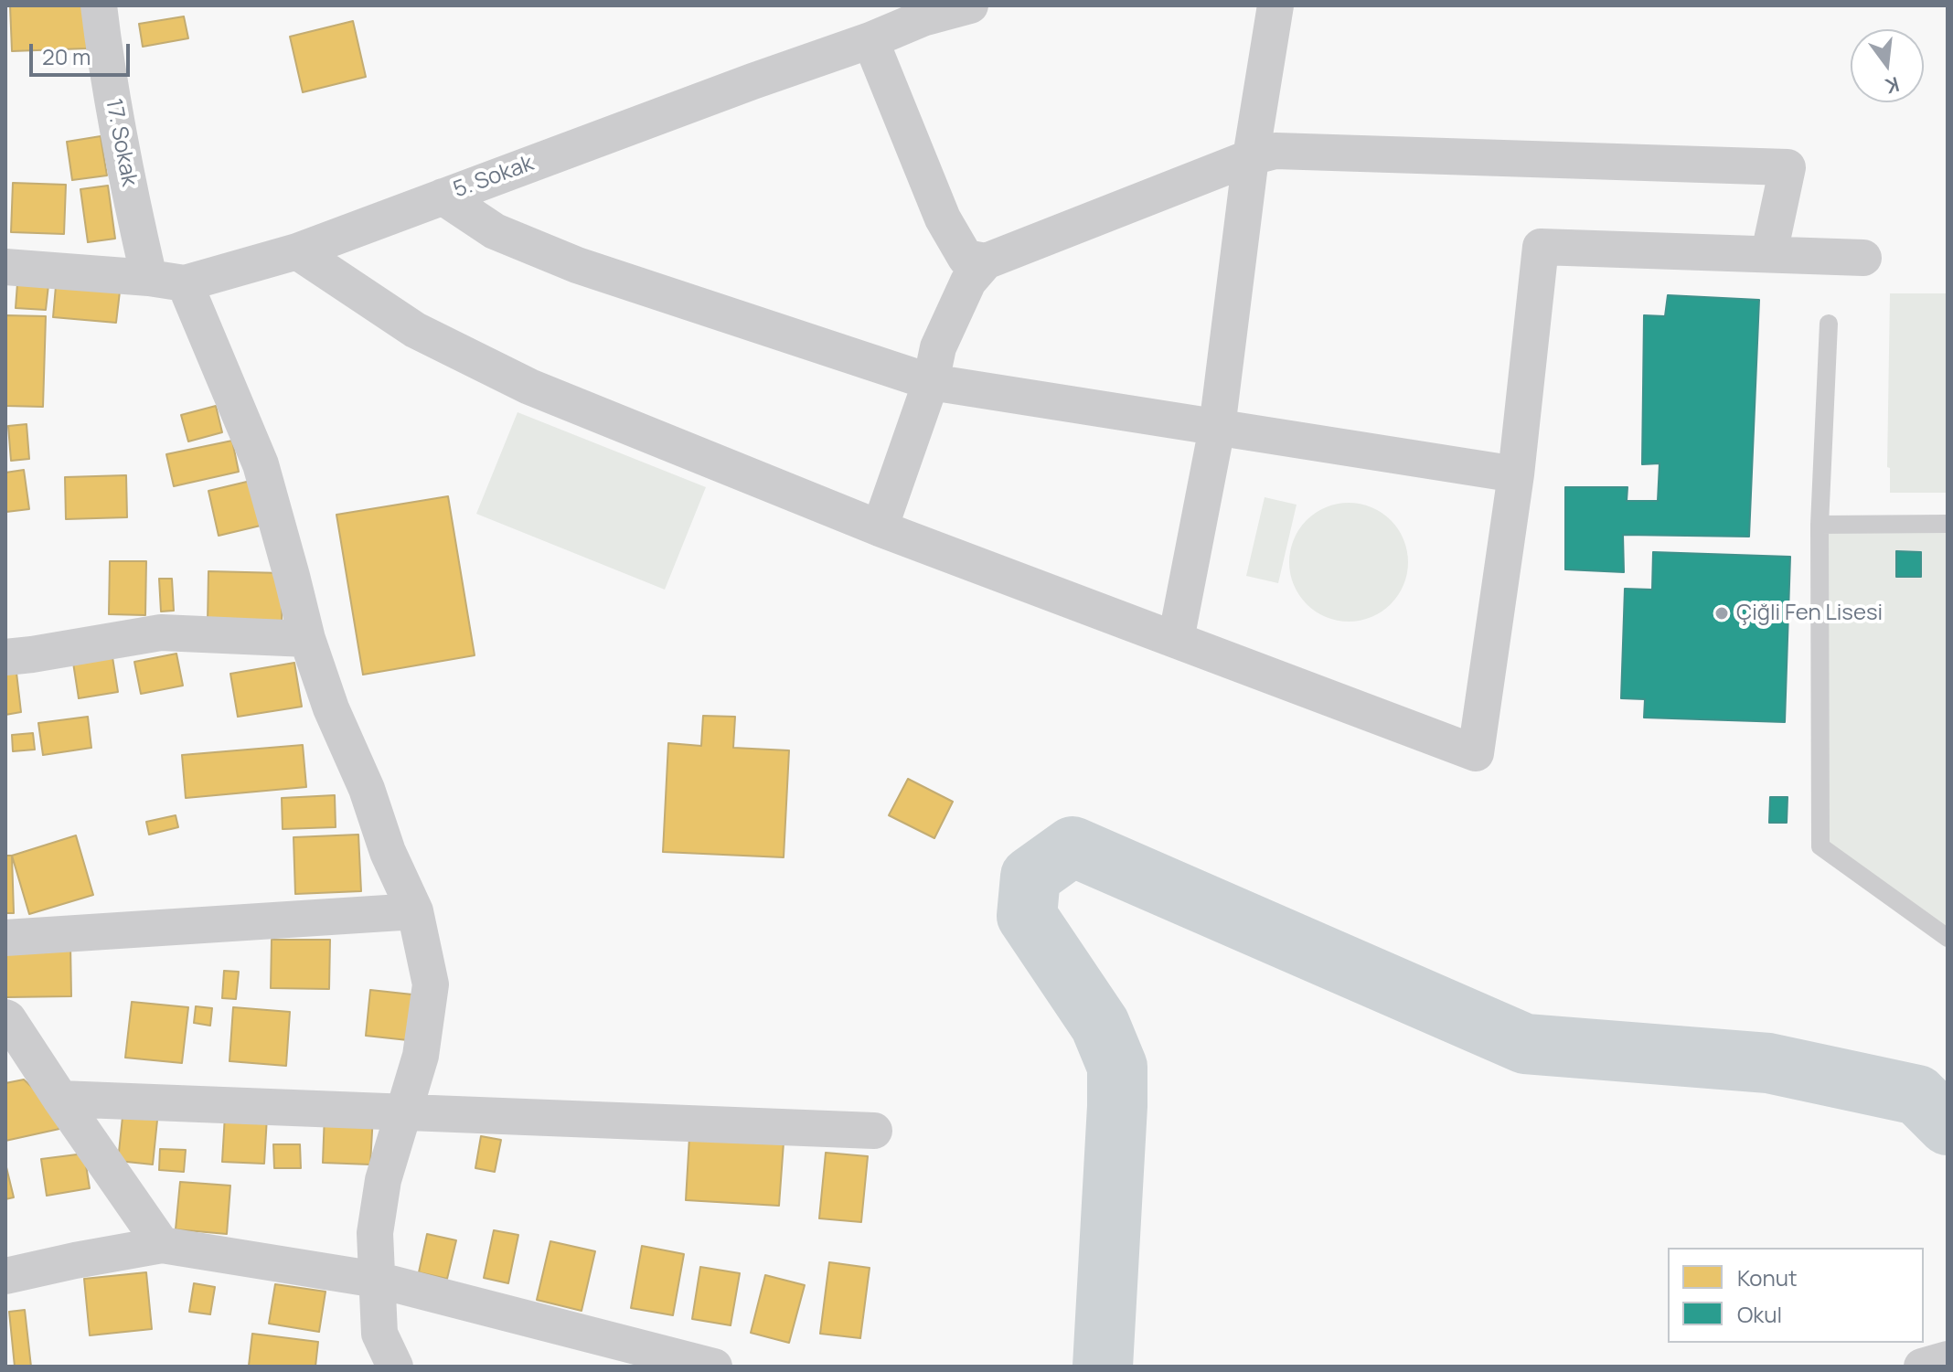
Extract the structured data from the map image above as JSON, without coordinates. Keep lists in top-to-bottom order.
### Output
{
  "streets": {
    "street": ["17. Sokak", "5. Sokak"]
  },
  "crossings": [
    ["17. Sokak", "5. Sokak"]
  ],
  "places": ["Çiğli Fen Lisesi"],
  "legend": ["Konut", "Okul"],
  "scale_bar": "20 m",
  "north": "bottom"
}
